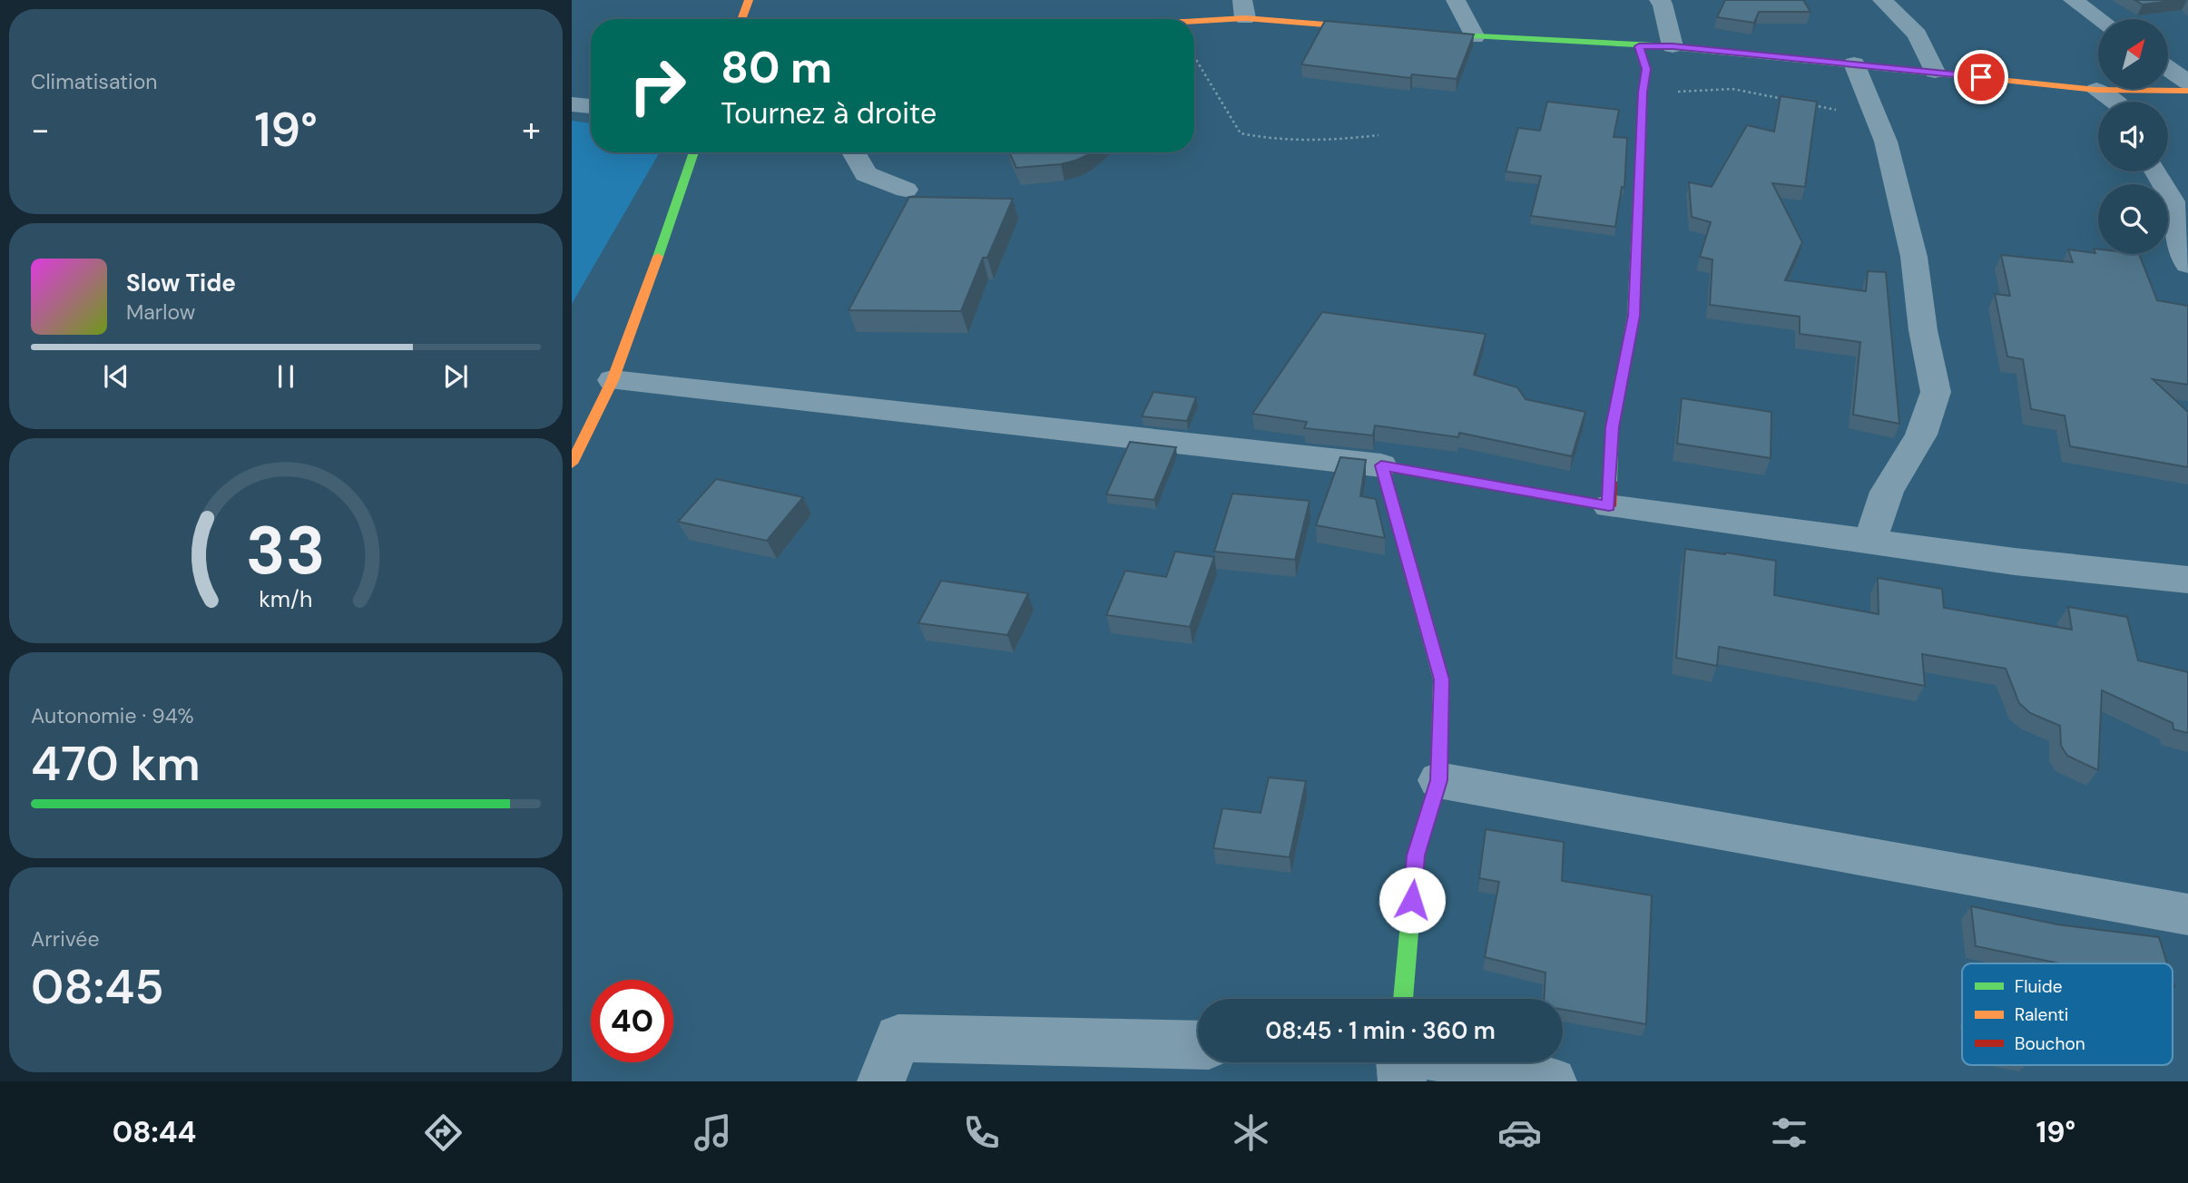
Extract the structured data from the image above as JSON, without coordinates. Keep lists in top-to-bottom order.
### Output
{
  "legend": ["Fluide", "Ralenti", "Bouchon"],
  "north": "top right",
  "page": {
    "tile": [
      "Climatisation",
      ["Autonomie · 94%", "470 km"],
      ["Arrivée", "08:45"]
    ],
    "turn": ["80 m", "Tournez à droite"],
    "heat": ["−", "19°", "+"],
    "song": ["Slow Tide", "Marlow"],
    "limit": "40",
    "trip": "08:45 · 1 min · 360 m",
    "tabs": ["08:44", "19°"],
    "gauge": ["33", "km/h"]
  }
}
